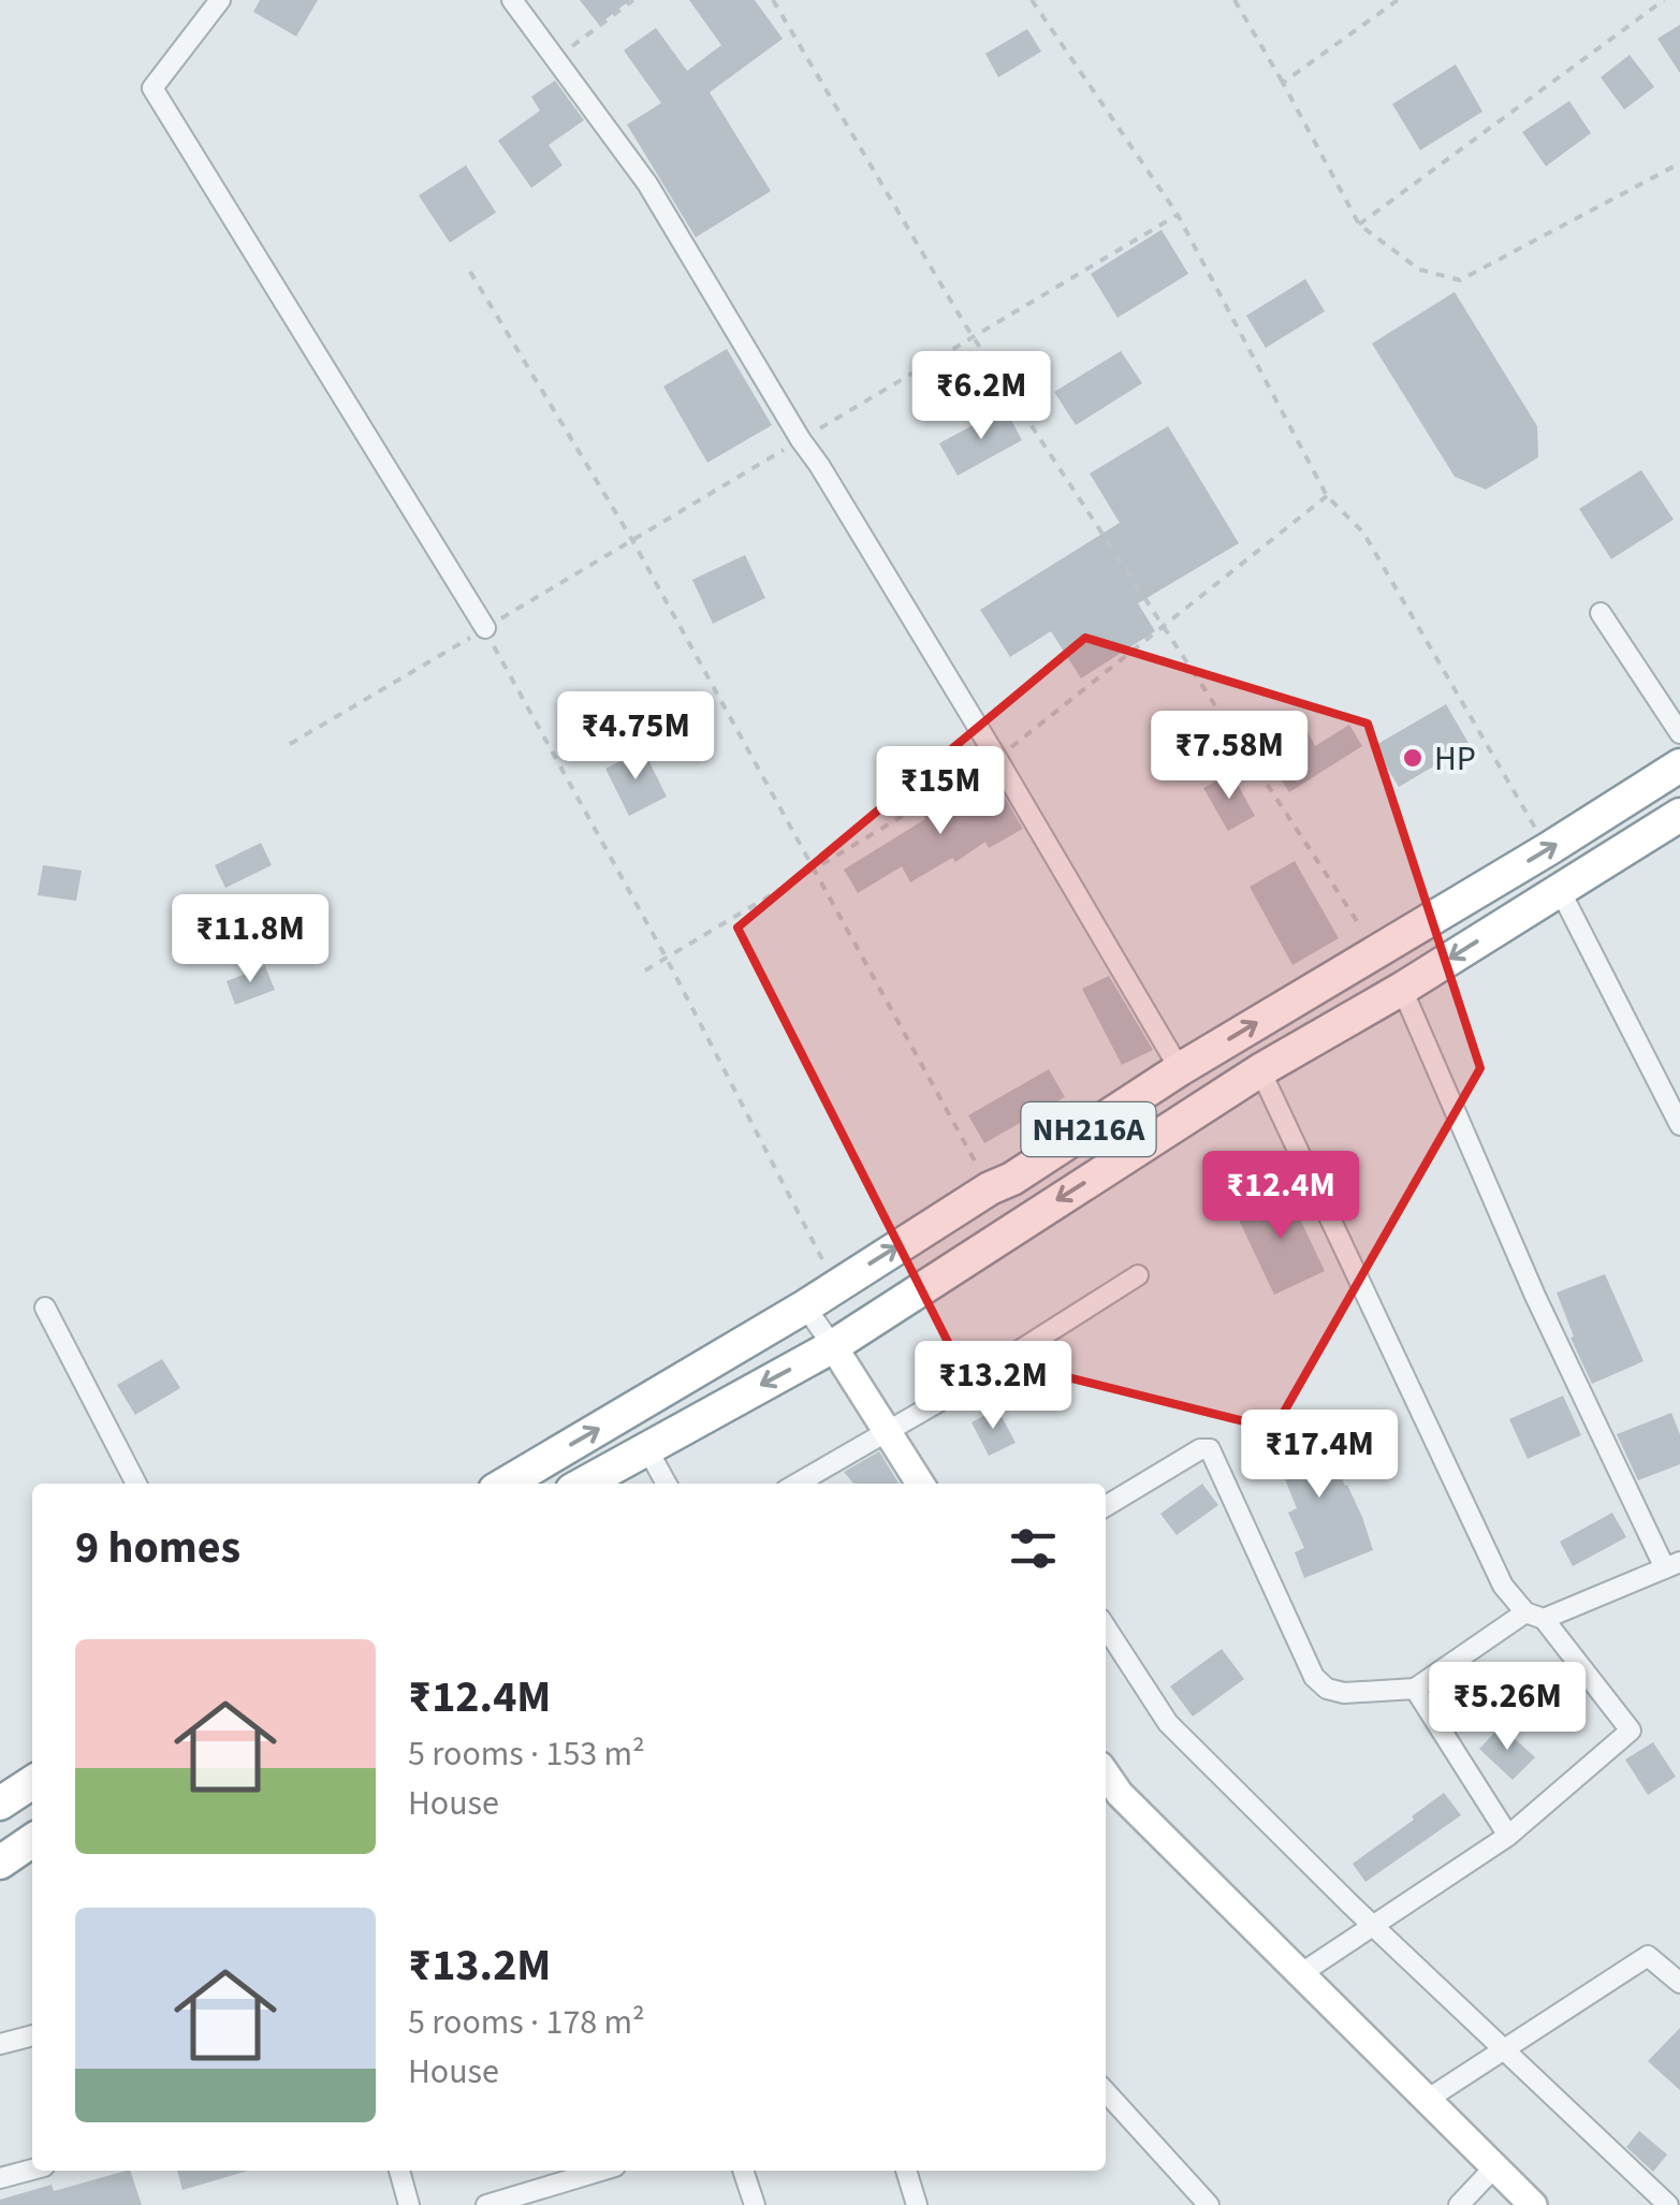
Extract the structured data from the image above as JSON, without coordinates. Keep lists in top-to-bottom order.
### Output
{
  "streets": {
    "highway": ["NH216A"]
  },
  "places": ["HP"],
  "page": {
    "price": [
      "₹6.2M",
      "₹4.75M",
      "₹7.58M",
      "₹15M",
      "₹11.8M",
      "₹12.4M",
      "₹13.2M",
      "₹17.4M",
      "₹5.26M"
    ],
    "heading": "9 homes",
    "list": [
      {
        "name": "₹12.4M",
        "note": "5 rooms · 153 m² · House"
      },
      {
        "name": "₹13.2M",
        "note": "5 rooms · 178 m² · House"
      }
    ]
  }
}
